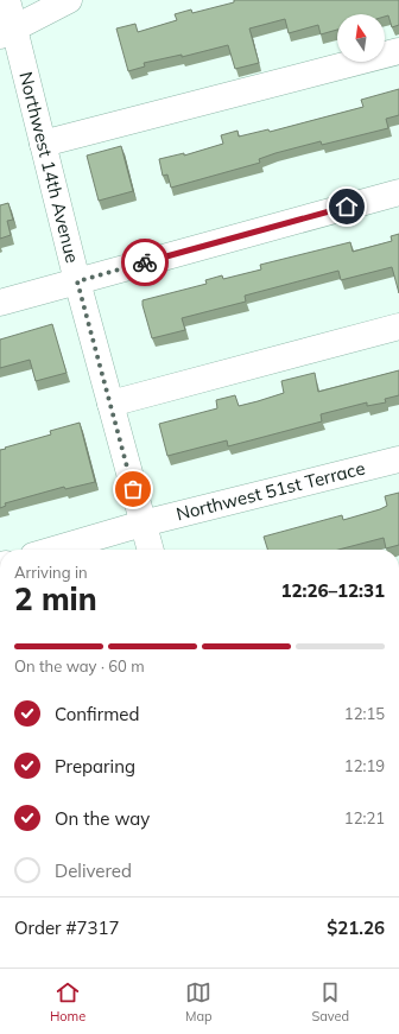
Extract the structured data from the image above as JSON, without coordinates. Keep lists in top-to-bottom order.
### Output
{
  "streets": {
    "street": ["Northwest 14th Avenue", "Northwest 51st Terrace"]
  },
  "crossings": [
    ["Northwest 14th Avenue", "Northwest 51st Terrace"]
  ],
  "north": "top",
  "page": {
    "heading": ["2 min", "Arriving in", "12:26–12:31"],
    "panel": ["Order #7317", "$21.26"],
    "bar": "On the way · 60 m",
    "list": [
      ["Confirmed", "12:15"],
      ["Preparing", "12:19"],
      ["On the way", "12:21"],
      "Delivered"
    ],
    "tabs": ["Home", "Map", "Saved"]
  }
}
